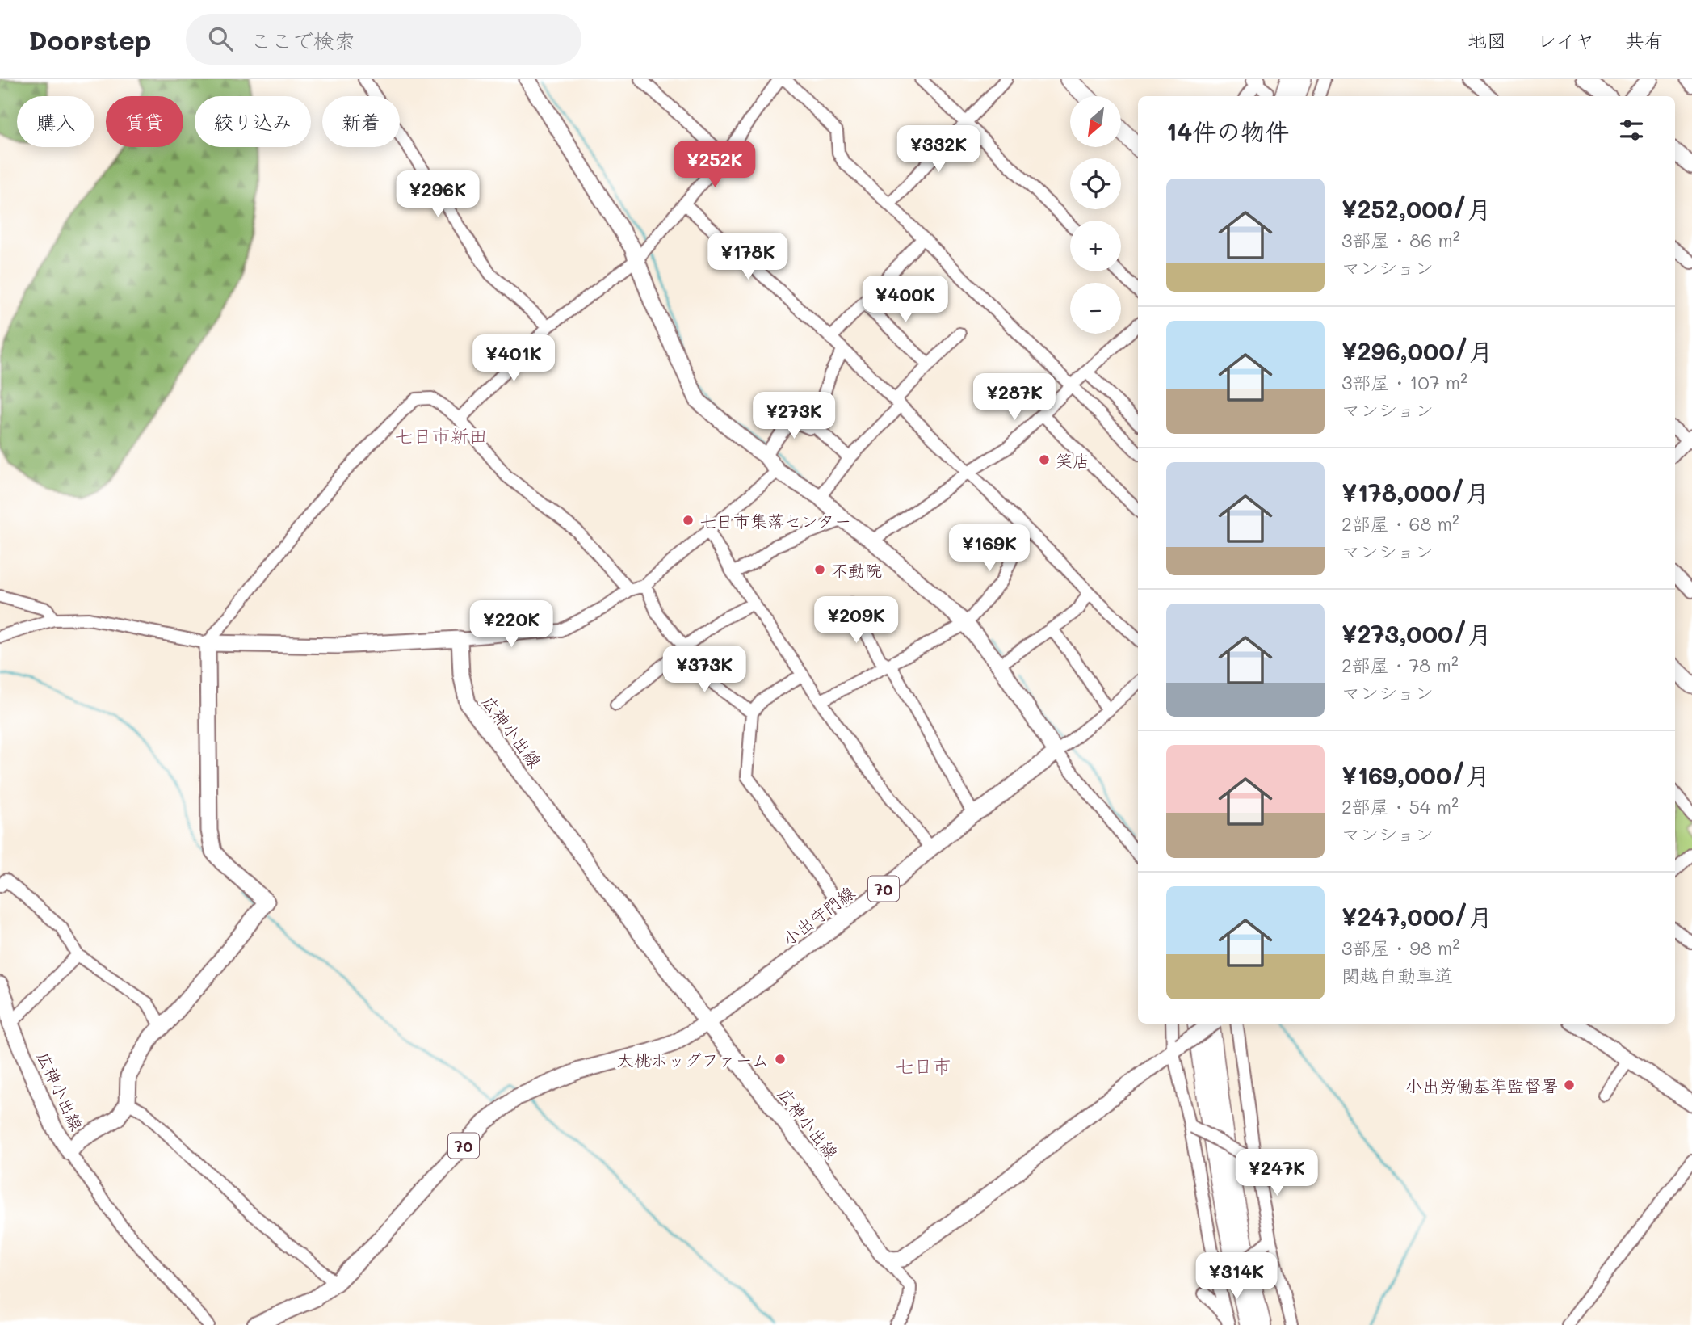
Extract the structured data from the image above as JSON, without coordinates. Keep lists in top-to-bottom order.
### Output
{
  "streets": {
    "main road": ["広神小出線", "70", "小出守門線"]
  },
  "crossings": [
    ["広神小出線", "70"],
    ["広神小出線", "小出守門線"],
    ["70", "小出守門線"]
  ],
  "districts": ["七日市新田", "七日市"],
  "places": [
    "笑店",
    "七日市集落センター",
    "不動院",
    "大桃ホッグファーム",
    "小出労働基準監督署"
  ],
  "north": "bottom left",
  "page": {
    "header": "Doorstep",
    "search": "ここで検索",
    "nav": ["地図", "レイヤ", "共有"],
    "map_buttons": ["+", "−"],
    "chip": [
      "購入",
      "賃貸",
      "絞り込み",
      "新着"
    ],
    "heading": "14件の物件",
    "price": [
      "¥332K",
      "¥252K",
      "¥296K",
      "¥178K",
      "¥400K",
      "¥401K",
      "¥287K",
      "¥273K",
      "¥169K",
      "¥209K",
      "¥220K",
      "¥373K",
      "¥247K",
      "¥314K"
    ],
    "list": [
      {
        "name": "¥252,000/月",
        "note": "3部屋 · 86 m² · マンション"
      },
      {
        "name": "¥296,000/月",
        "note": "3部屋 · 107 m² · マンション"
      },
      {
        "name": "¥178,000/月",
        "note": "2部屋 · 68 m² · マンション"
      },
      {
        "name": "¥273,000/月",
        "note": "2部屋 · 78 m² · マンション"
      },
      {
        "name": "¥169,000/月",
        "note": "2部屋 · 54 m² · マンション"
      },
      {
        "name": "¥247,000/月",
        "note": "3部屋 · 98 m² · 関越自動車道"
      }
    ]
  }
}
